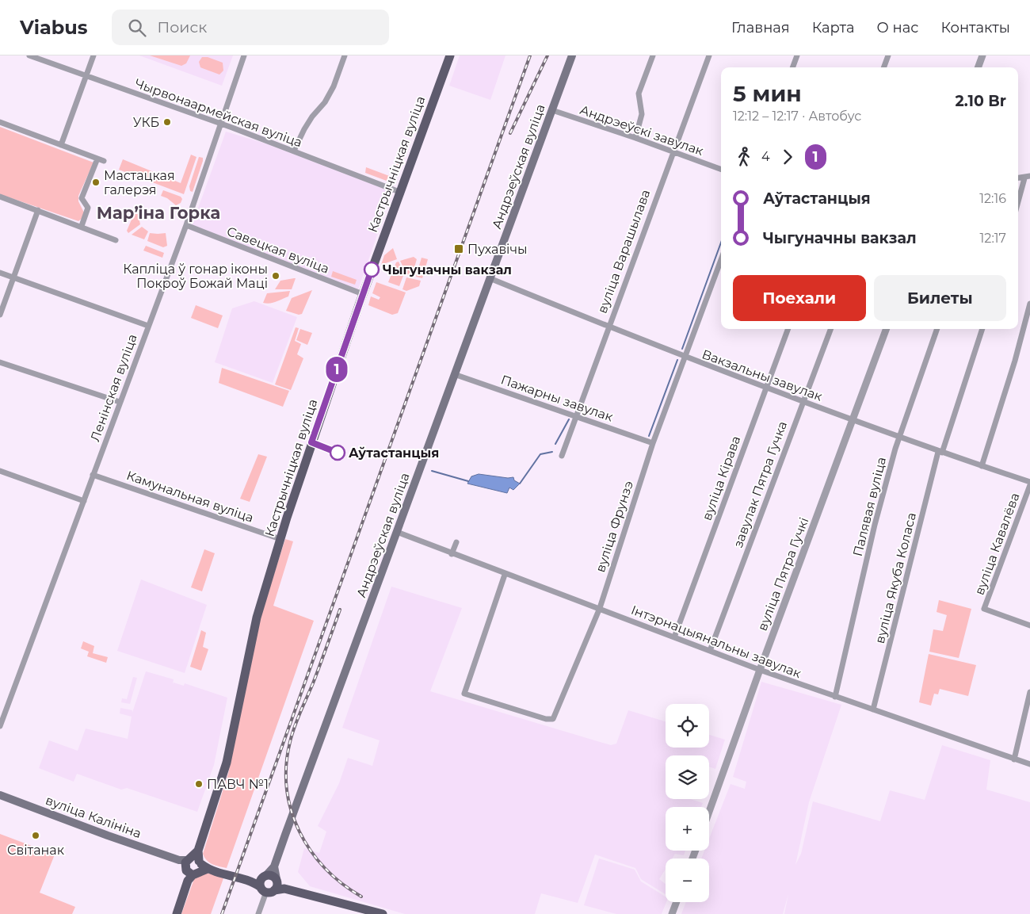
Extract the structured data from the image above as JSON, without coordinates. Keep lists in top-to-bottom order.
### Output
{
  "streets": {
    "main road": ["Кастрычніцкая вуліца", "Андрэеўская вуліца", "вуліца Калініна"],
    "street": [
      "Чырвонаармейская вуліца",
      "Андрэеўскі завулак",
      "Савецкая вуліца",
      "вуліца Варашылава",
      "Вакзальны завулак",
      "Ленінская вуліца",
      "Пажарны завулак",
      "вуліца Кірава",
      "завулак Пятра Гучка",
      "Камунальная вуліца",
      "Палявая вуліца",
      "вуліца Фрунзэ",
      "вуліца Кавалёва",
      "вуліца Пятра Гучкі",
      "вуліца Якуба Коласа",
      "Інтэрнацыянальны завулак"
    ]
  },
  "crossings": [
    ["Чырвонаармейская вуліца", "Кастрычніцкая вуліца"],
    ["Чырвонаармейская вуліца", "Ленінская вуліца"],
    ["Андрэеўскі завулак", "Андрэеўская вуліца"],
    ["Андрэеўскі завулак", "вуліца Варашылава"],
    ["Кастрычніцкая вуліца", "Савецкая вуліца"],
    ["Кастрычніцкая вуліца", "Камунальная вуліца"],
    ["Кастрычніцкая вуліца", "вуліца Калініна"],
    ["Андрэеўская вуліца", "Вакзальны завулак"],
    ["Андрэеўская вуліца", "Пажарны завулак"],
    ["Андрэеўская вуліца", "Інтэрнацыянальны завулак"],
    ["Савецкая вуліца", "Ленінская вуліца"],
    ["вуліца Варашылава", "Вакзальны завулак"],
    ["вуліца Варашылава", "Пажарны завулак"],
    ["Вакзальны завулак", "вуліца Кірава"],
    ["Вакзальны завулак", "завулак Пятра Гучка"],
    ["Вакзальны завулак", "Палявая вуліца"],
    ["Вакзальны завулак", "вуліца Фрунзэ"],
    ["Вакзальны завулак", "вуліца Пятра Гучкі"],
    ["Вакзальны завулак", "вуліца Якуба Коласа"],
    ["Ленінская вуліца", "Камунальная вуліца"],
    ["Пажарны завулак", "вуліца Фрунзэ"],
    ["вуліца Кірава", "Інтэрнацыянальны завулак"],
    ["завулак Пятра Гучка", "Інтэрнацыянальны завулак"],
    ["Палявая вуліца", "Інтэрнацыянальны завулак"],
    ["вуліца Фрунзэ", "Інтэрнацыянальны завулак"],
    ["вуліца Пятра Гучкі", "Інтэрнацыянальны завулак"],
    ["вуліца Якуба Коласа", "Інтэрнацыянальны завулак"]
  ],
  "districts": ["Марʼіна Горка"],
  "places": {
    "other": [
      "УКБ",
      "Мастацкая галерэя",
      "Чыгуначны вакзал",
      "Капліца ў гонар іконы Покроў Божай Маці",
      "Аўтастанцыя",
      "ПАВЧ №1",
      "Світанак"
    ],
    "transit": ["Пухавічы"]
  },
  "lines": ["bus line 1"],
  "page": {
    "header": "Viabus",
    "search": "Поиск",
    "nav": [
      "Главная",
      "Карта",
      "О нас",
      "Контакты"
    ],
    "on_map": "1",
    "heading": ["5 мин", "12:12 – 12:17 · Автобус", "2.10 Br"],
    "legs": ["4", "1"],
    "list": [
      {
        "name": "Аўтастанцыя",
        "value": "12:16"
      },
      {
        "name": "Чыгуначны вакзал",
        "value": "12:17"
      }
    ],
    "buttons": ["Поехали", "Билеты"],
    "map_buttons": ["+", "−"]
  }
}
